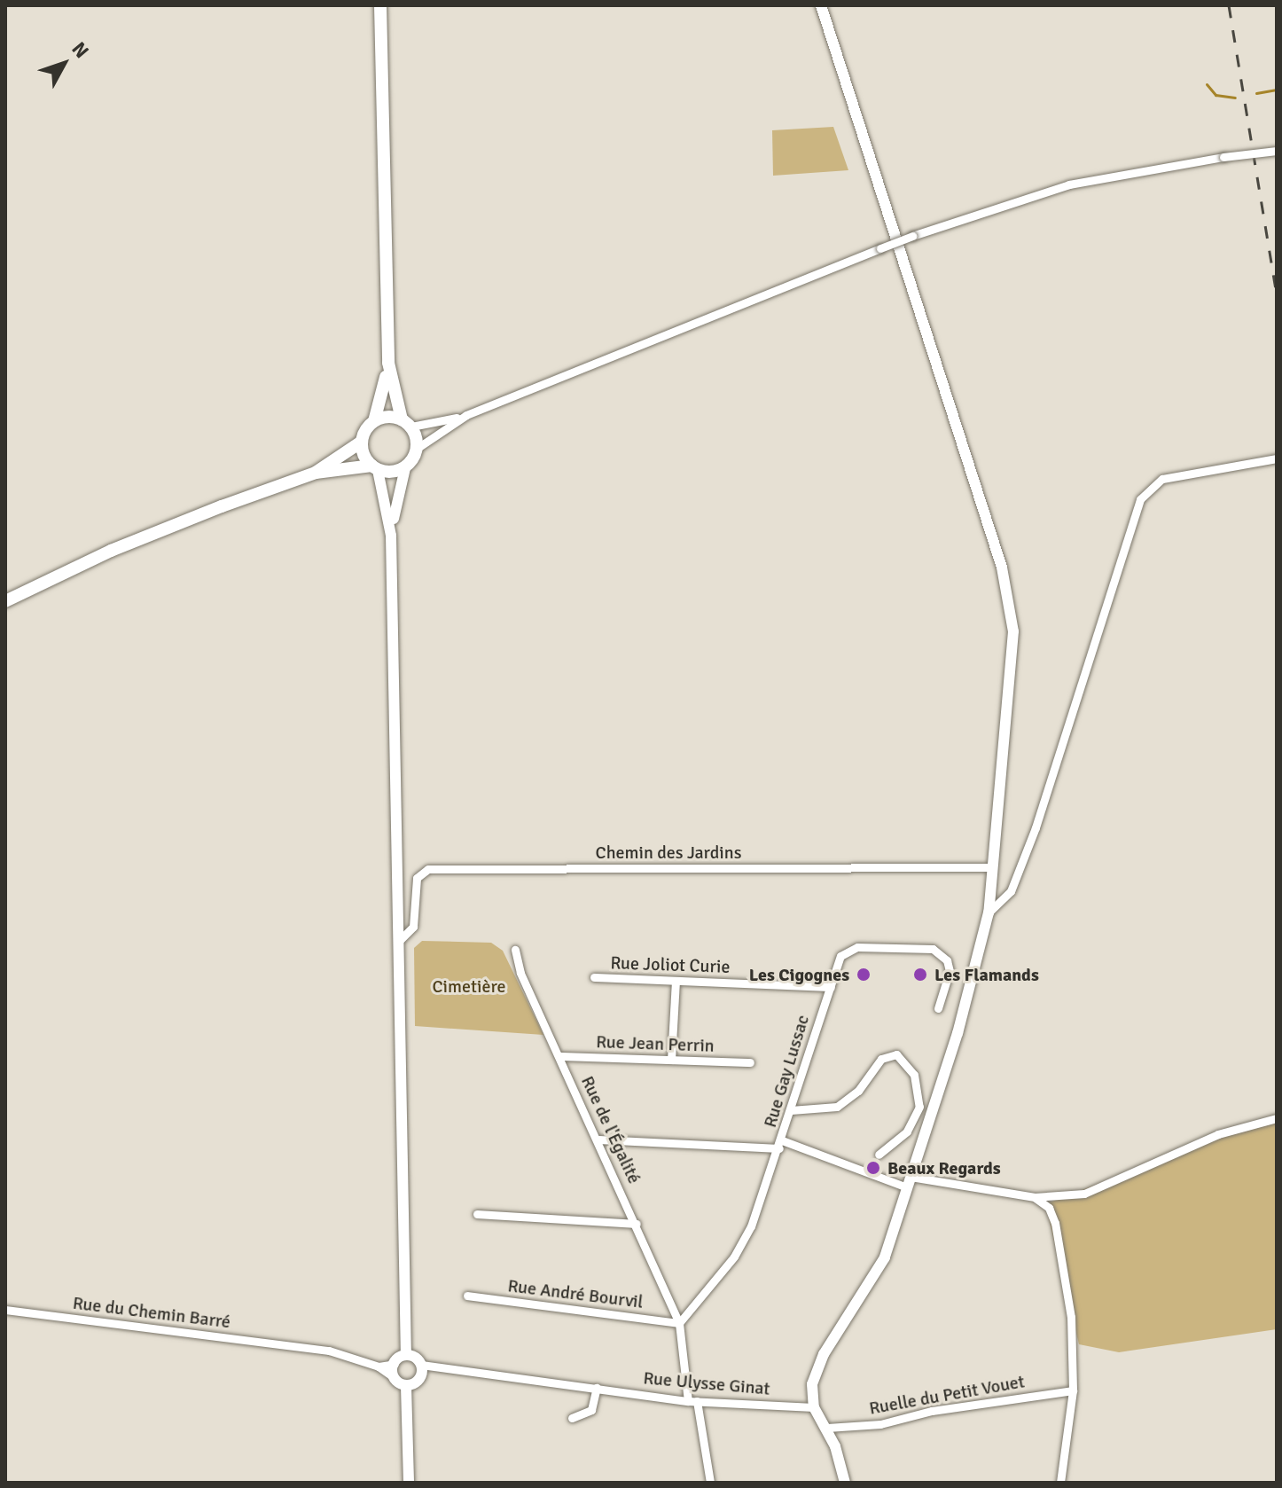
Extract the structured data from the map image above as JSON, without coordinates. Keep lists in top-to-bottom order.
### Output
{
  "streets": {
    "street": [
      "Chemin des Jardins",
      "Rue Joliot Curie",
      "Rue Jean Perrin",
      "Rue Gay Lussac",
      "Rue de l'Égalité",
      "Rue André Bourvil",
      "Rue du Chemin Barré",
      "Rue Ulysse Ginat",
      "Ruelle du Petit Vouet"
    ]
  },
  "crossings": [
    ["Rue Joliot Curie", "Rue Gay Lussac"],
    ["Rue Jean Perrin", "Rue de l'Égalité"],
    ["Rue Gay Lussac", "Rue de l'Égalité"],
    ["Rue Gay Lussac", "Rue André Bourvil"],
    ["Rue de l'Égalité", "Rue André Bourvil"],
    ["Rue de l'Égalité", "Rue Ulysse Ginat"]
  ],
  "parks": ["Cimetière"],
  "places": ["Les Cigognes", "Les Flamands", "Beaux Regards"],
  "north": "top right"
}
